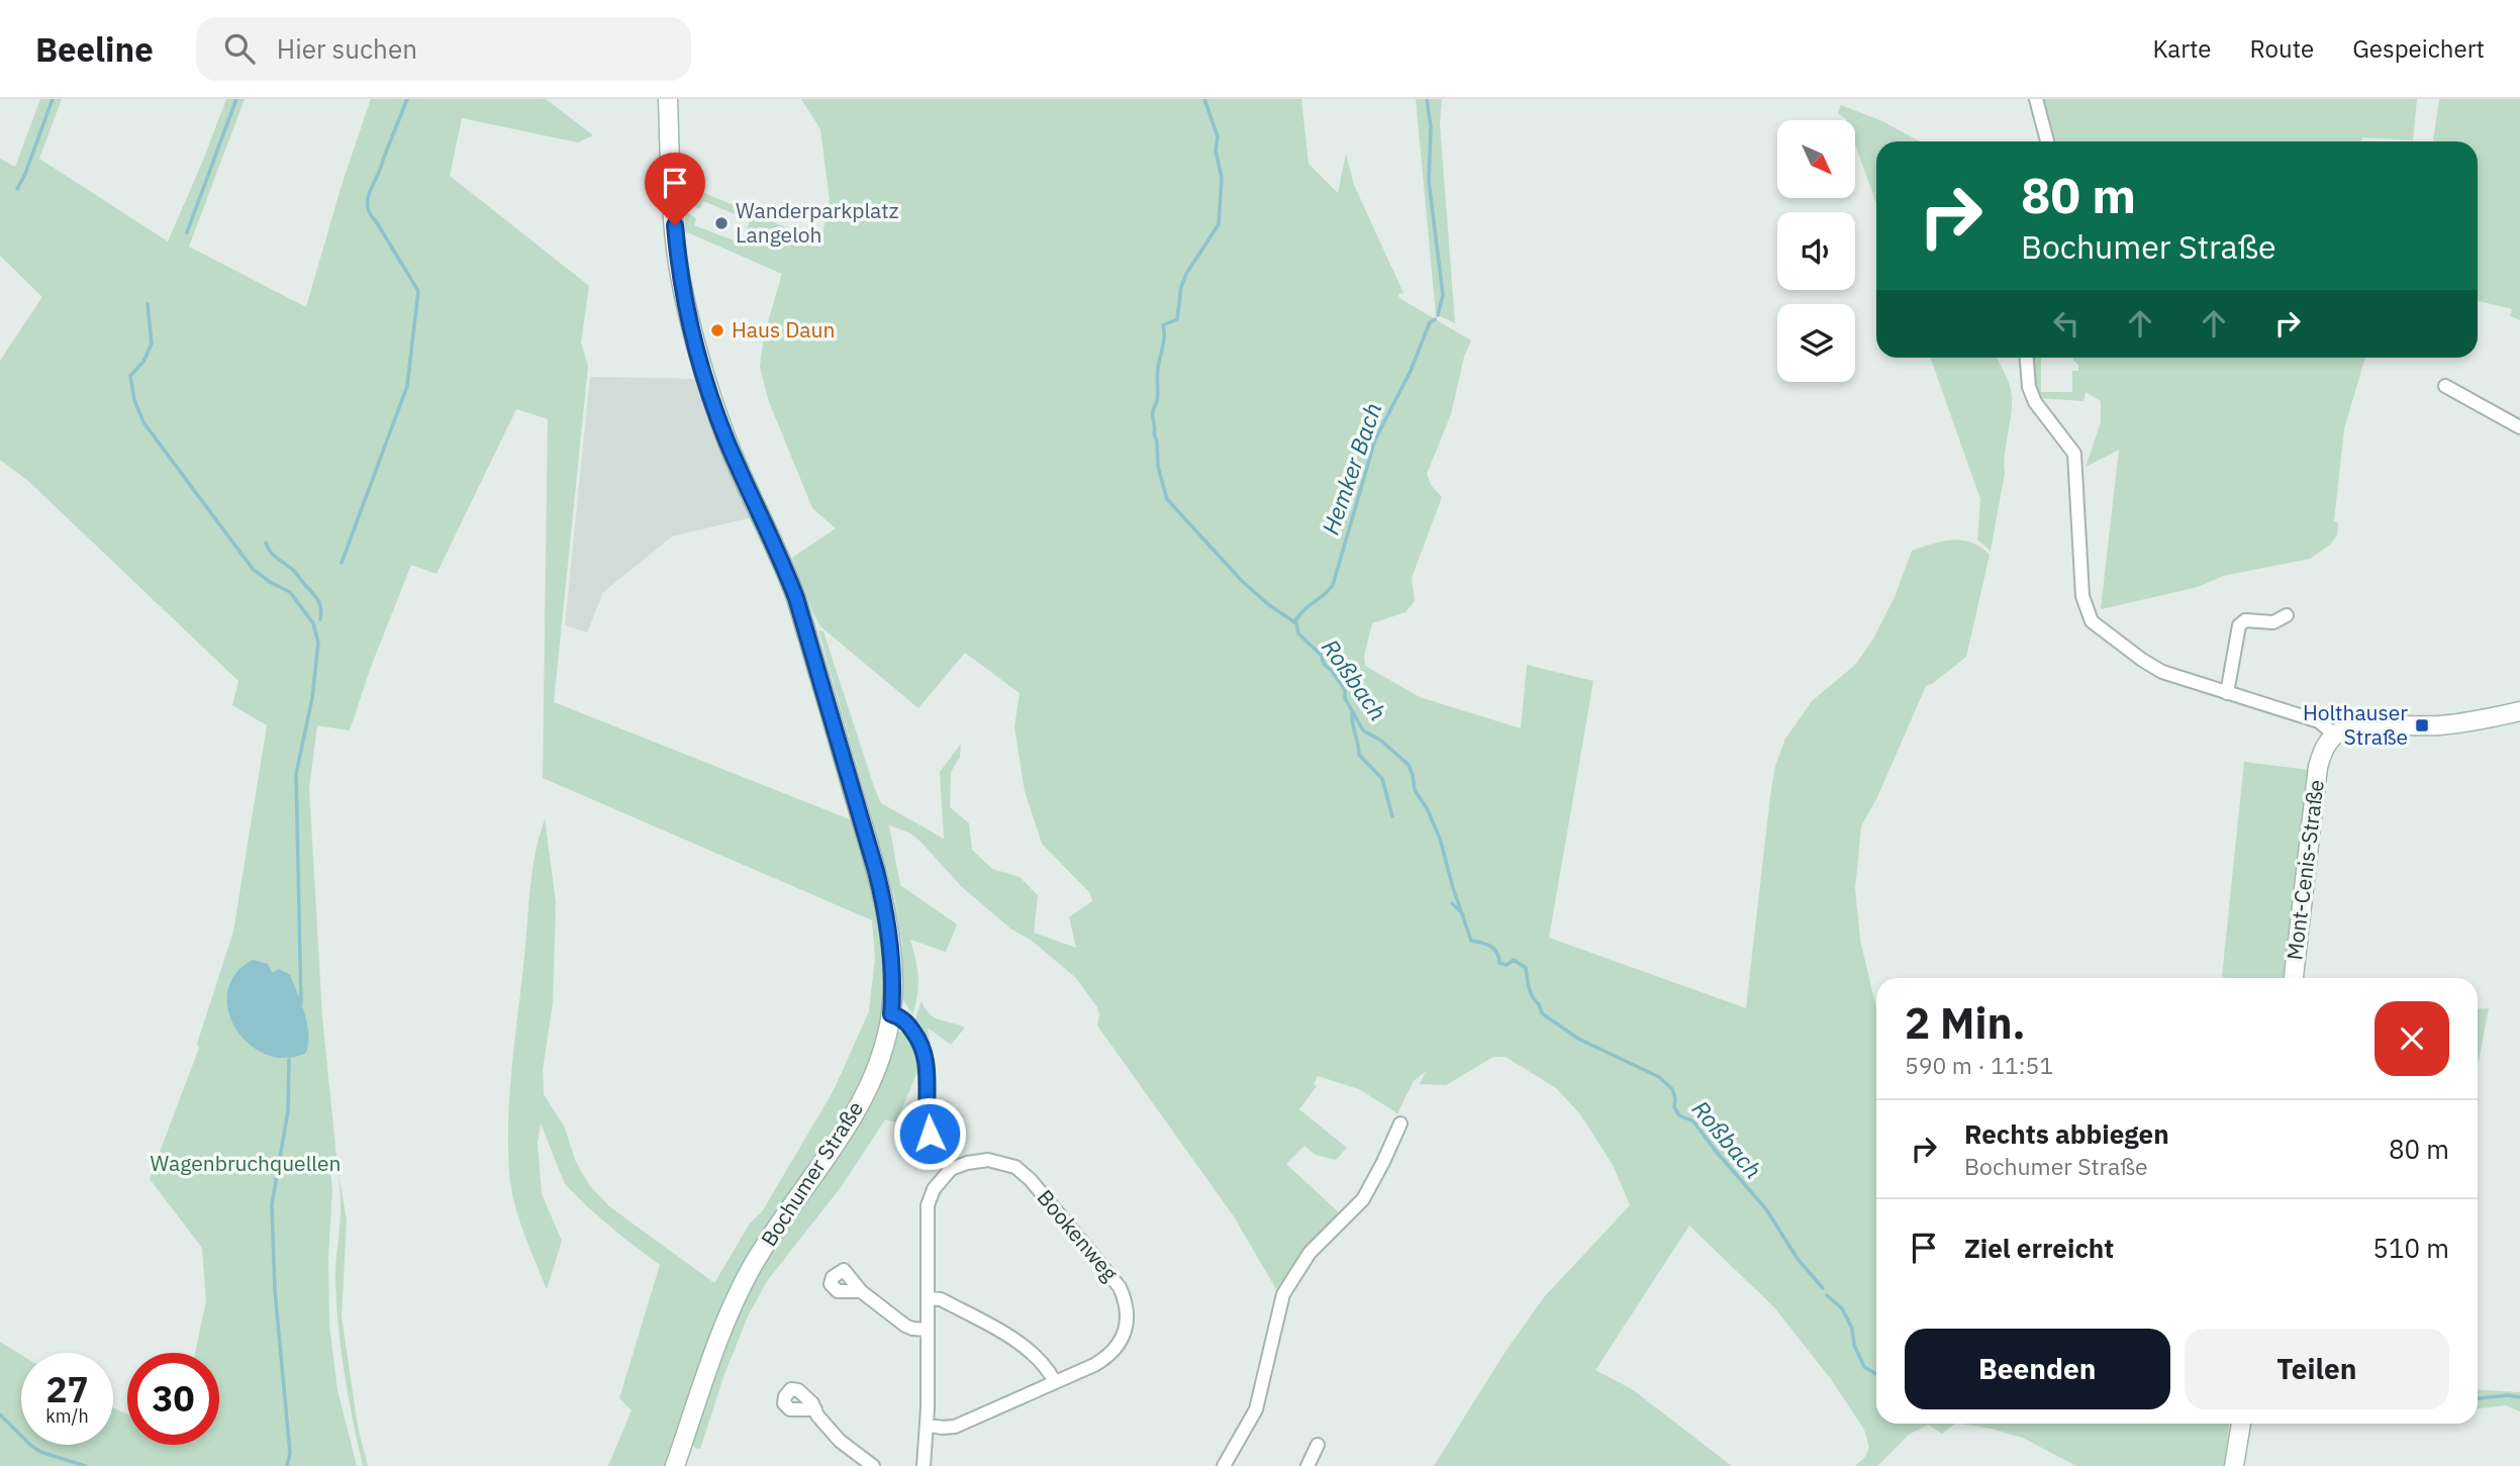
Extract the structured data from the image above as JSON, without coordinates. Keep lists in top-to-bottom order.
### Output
{
  "streets": {
    "main road": ["Mont-Cenis-Straße", "Bochumer Straße"],
    "street": ["Bookenweg"]
  },
  "water": ["Hemker Bach", "Roßbach"],
  "parks": ["Wagenbruchquellen"],
  "places": {
    "other": ["Wanderparkplatz Langeloh", "Haus Daun"],
    "transit": ["Holthauser Straße"]
  },
  "north": "bottom right",
  "page": {
    "header": "Beeline",
    "search": "Hier suchen",
    "nav": ["Karte", "Route", "Gespeichert"],
    "turn": ["80 m", "Bochumer Straße"],
    "heading": ["2 Min.", "590 m · 11:51"],
    "list": [
      {
        "name": "Rechts abbiegen",
        "note": "Bochumer Straße",
        "value": "80 m"
      },
      {
        "name": "Ziel erreicht",
        "value": "510 m"
      }
    ],
    "buttons": ["Beenden", "Teilen"],
    "speed": "27 km/h",
    "limit": "30"
  }
}
